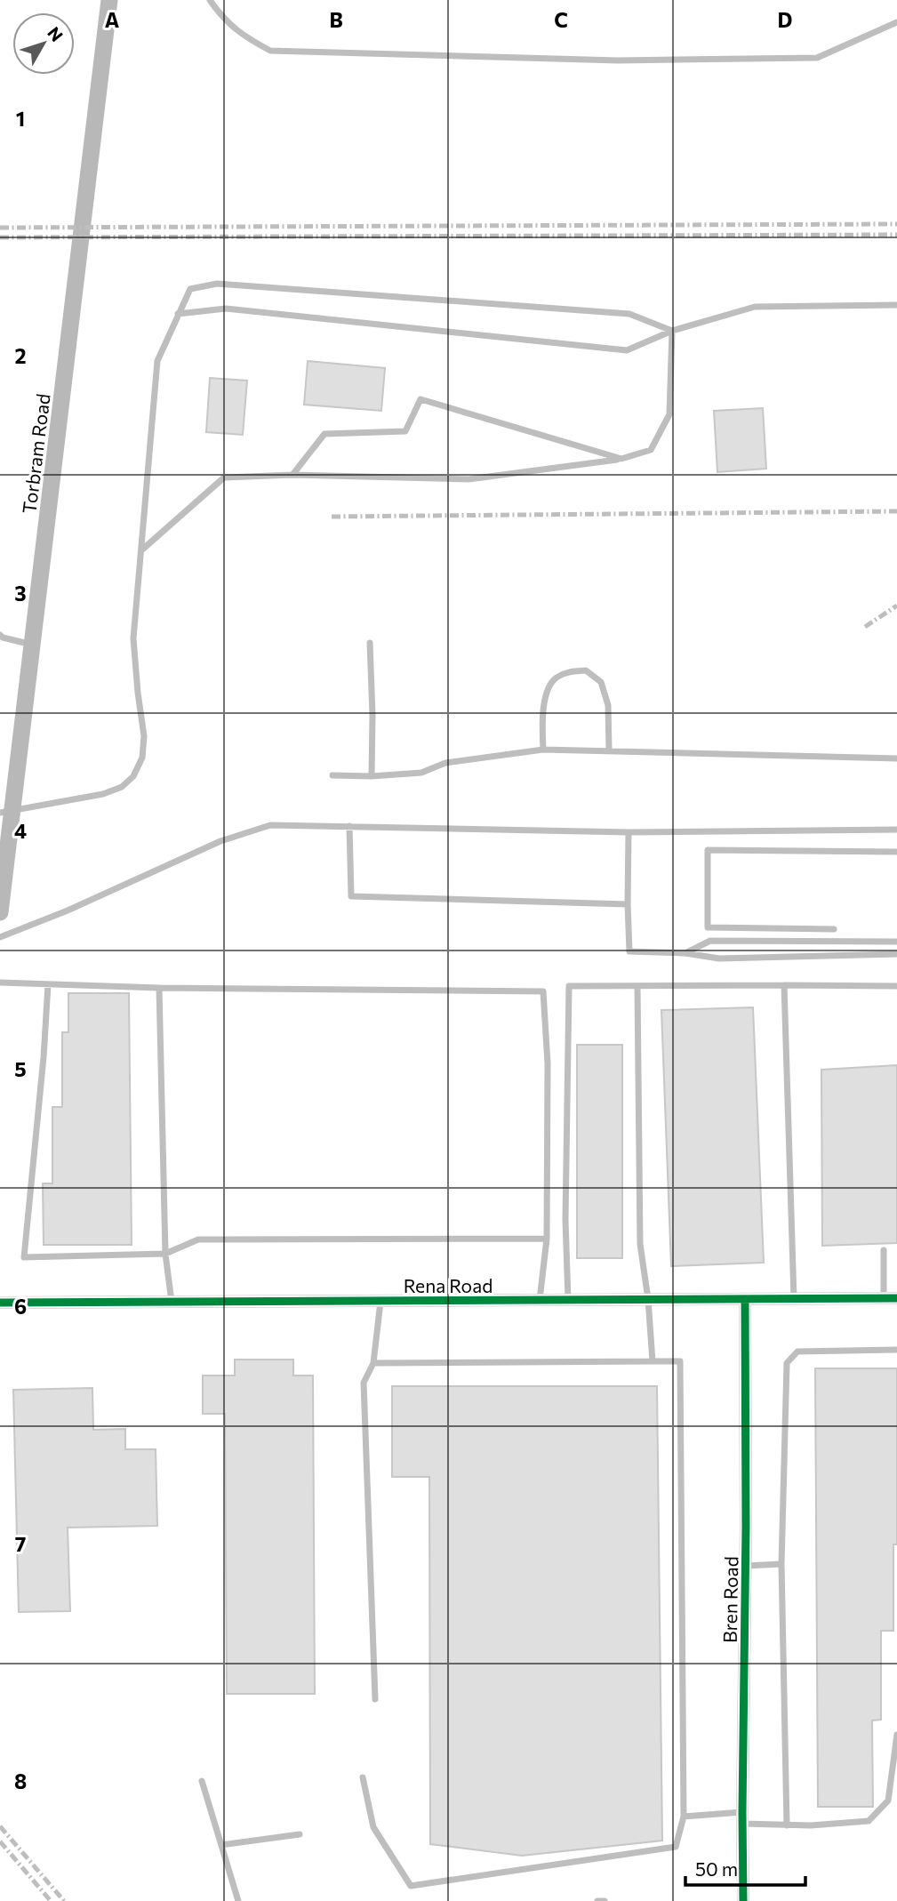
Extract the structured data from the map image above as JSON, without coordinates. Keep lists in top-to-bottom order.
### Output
{
  "streets": {
    "main road": ["Torbram Road"],
    "street": ["Rena Road", "Bren Road"]
  },
  "crossings": [
    ["Rena Road", "Bren Road"]
  ],
  "scale_bar": "50 m",
  "north": "top right",
  "grid": {
    "columns": [
      "A",
      "B",
      "C",
      "D"
    ],
    "rows": [
      "1",
      "2",
      "3",
      "4",
      "5",
      "6",
      "7",
      "8"
    ]
  }
}
